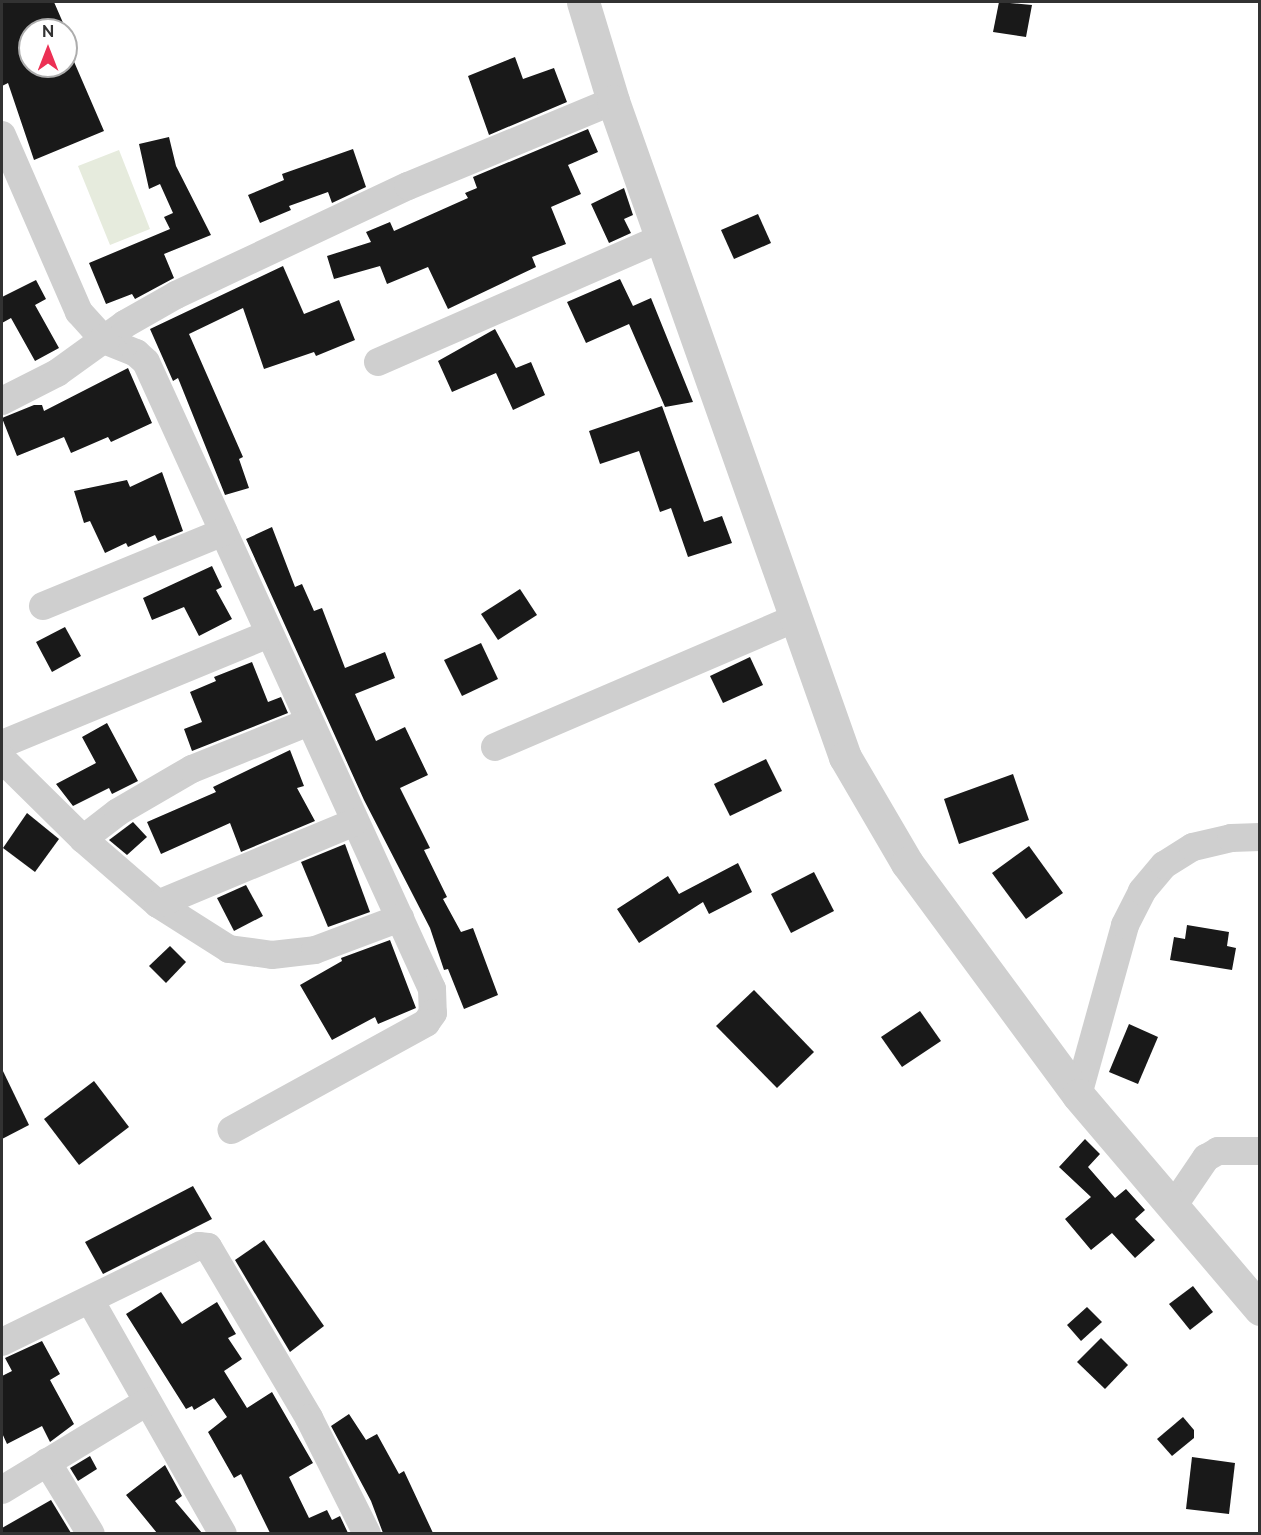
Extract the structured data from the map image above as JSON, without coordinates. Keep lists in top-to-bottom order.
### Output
{
  "north": "top"
}
